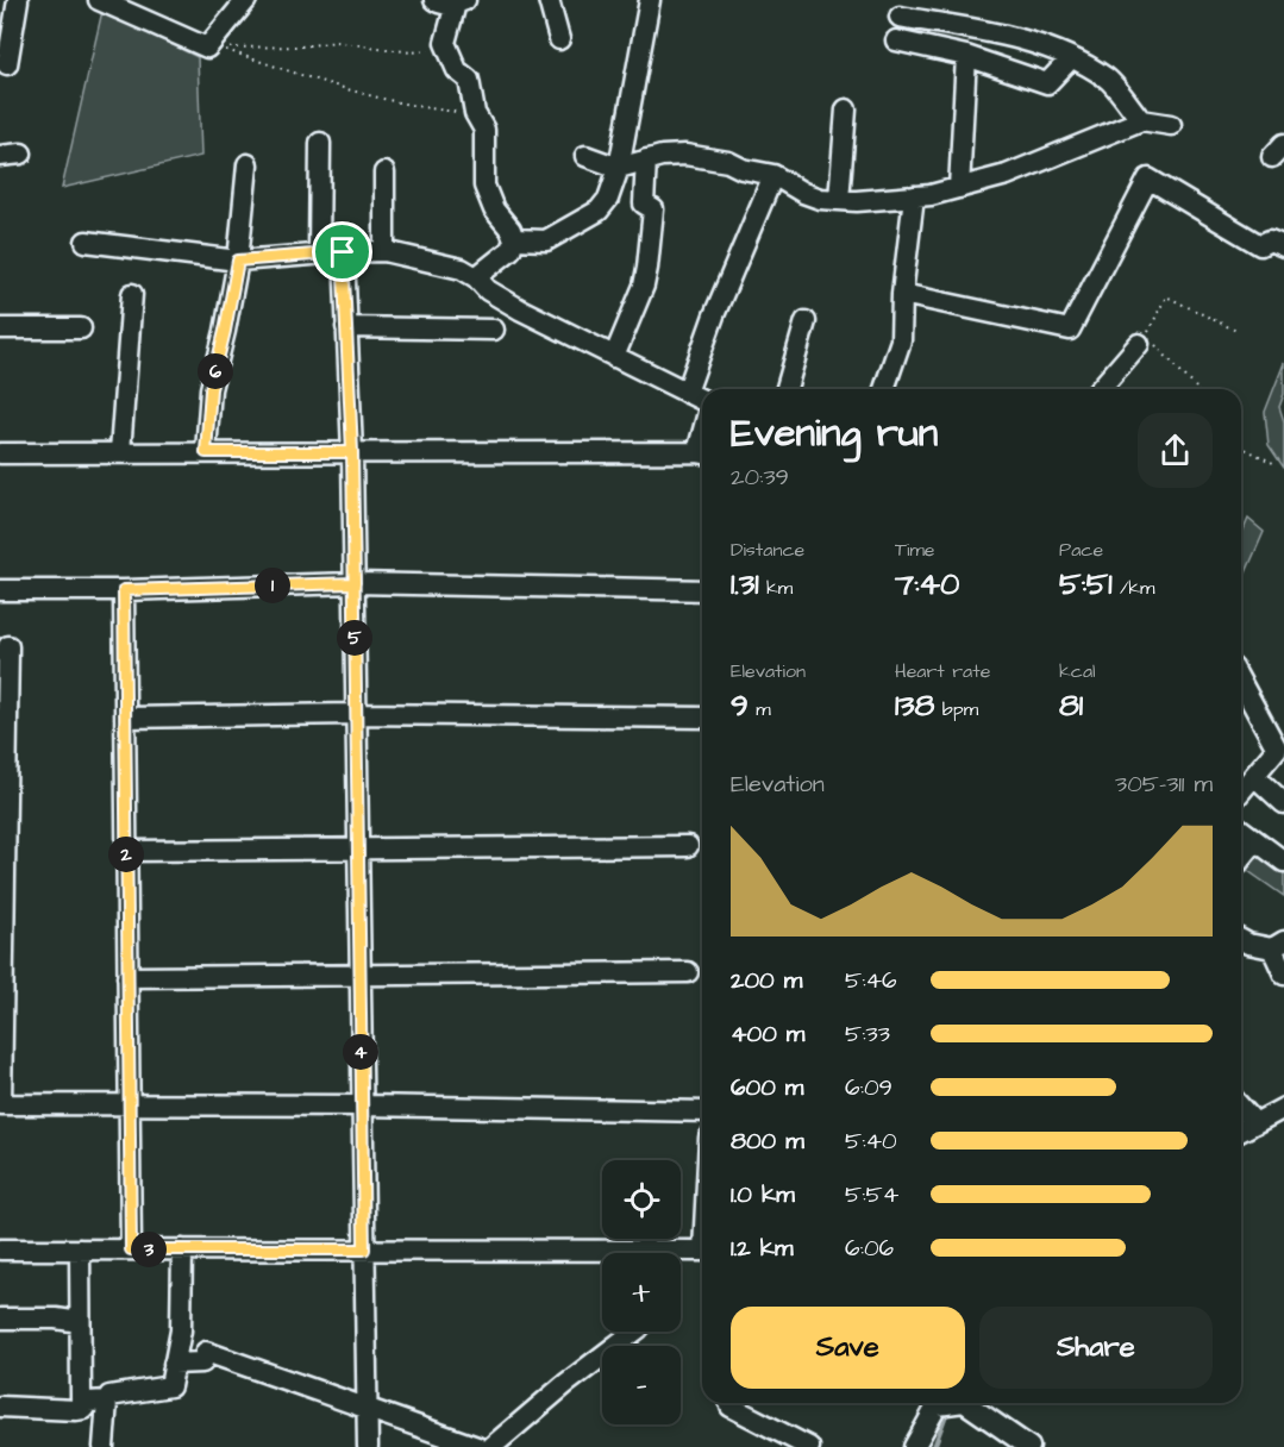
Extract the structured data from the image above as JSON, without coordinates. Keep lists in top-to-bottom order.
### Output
{
  "page": {
    "pins": [
      "6",
      "1",
      "5",
      "2",
      "4",
      "3"
    ],
    "heading": ["Evening run", "20:39"],
    "stats": [
      ["Distance", "1.31 km"],
      ["Time", "7:40"],
      ["Pace", "5:51 /km"],
      ["Elevation", "9 m"],
      ["Heart rate", "138 bpm"],
      ["kcal", "81"]
    ],
    "chart": ["Elevation", "305–311 m"],
    "list": [
      {
        "name": "200 m",
        "note": "5:46"
      },
      {
        "name": "400 m",
        "note": "5:33"
      },
      {
        "name": "600 m",
        "note": "6:09"
      },
      {
        "name": "800 m",
        "note": "5:40"
      },
      {
        "name": "1.0 km",
        "note": "5:54"
      },
      {
        "name": "1.2 km",
        "note": "6:06"
      }
    ],
    "map_buttons": ["+", "−"],
    "buttons": ["Save", "Share"]
  }
}
